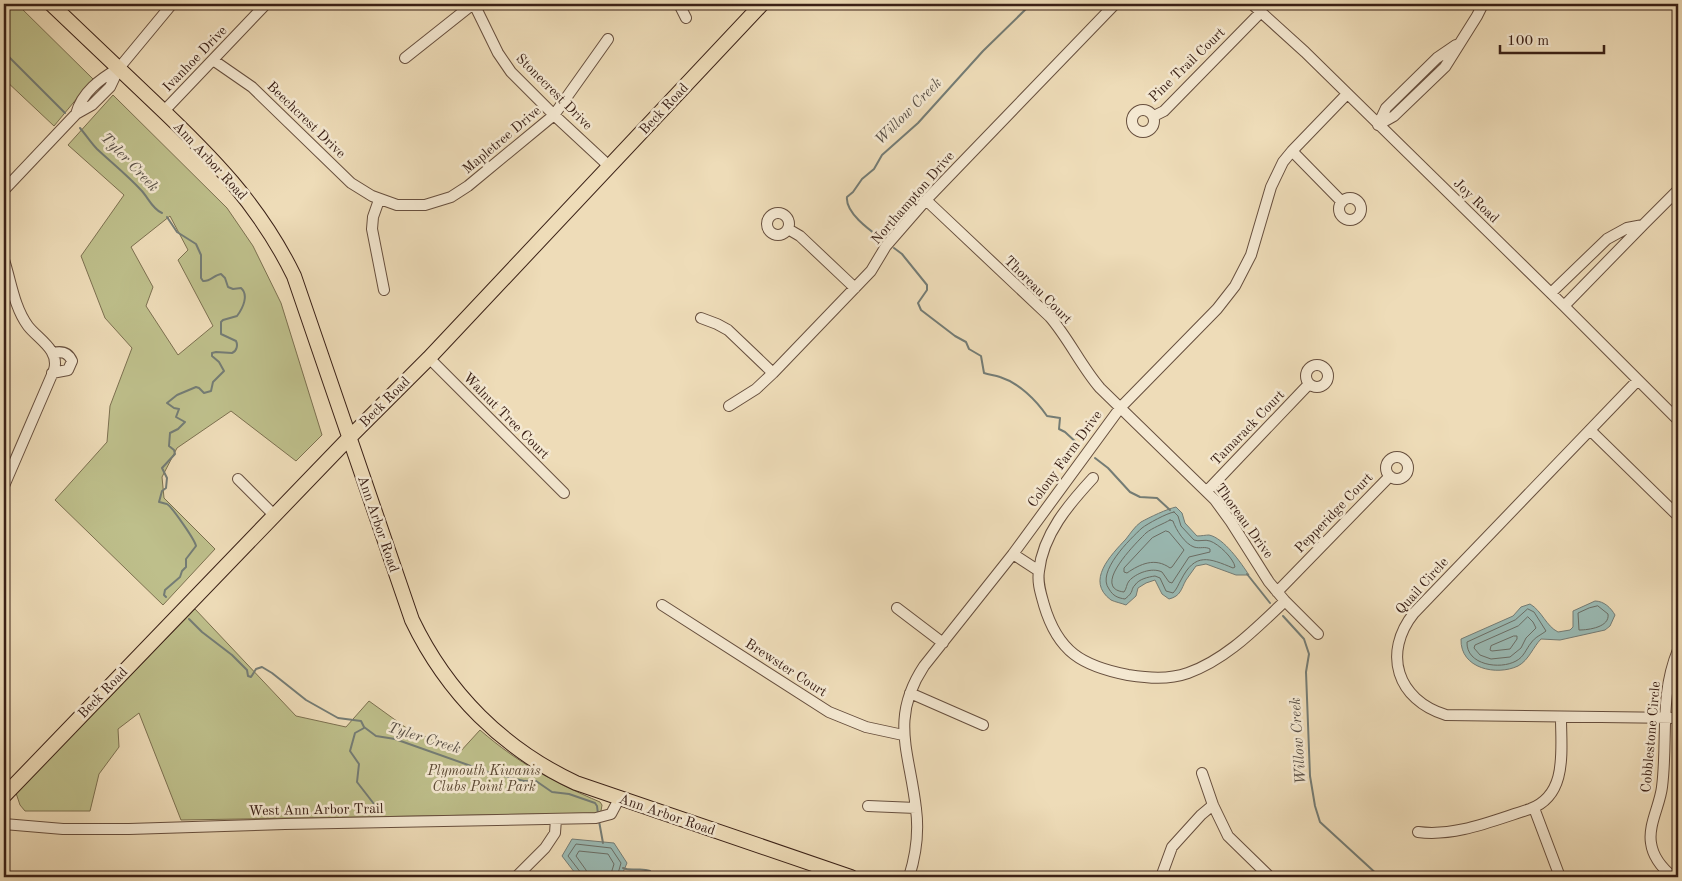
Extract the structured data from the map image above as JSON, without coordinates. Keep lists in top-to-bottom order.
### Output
{
  "streets": {
    "main road": ["Beck Road", "Ann Arbor Road"],
    "street": [
      "Ivanhoe Drive",
      "Pine Trail Court",
      "Stonecrest Drive",
      "Beechcrest Drive",
      "Mapletree Drive",
      "Northampton Drive",
      "Joy Road",
      "Thoreau Court",
      "Walnut Tree Court",
      "Tamarack Court",
      "Colony Farm Drive",
      "Pepperidge Court",
      "Thoreau Drive",
      "Quail Circle",
      "Brewster Court",
      "Cobblestone Circle",
      "West Ann Arbor Trail"
    ]
  },
  "crossings": [
    ["Ivanhoe Drive", "Beechcrest Drive"],
    ["Ivanhoe Drive", "Ann Arbor Road"],
    ["Pine Trail Court", "Joy Road"],
    ["Stonecrest Drive", "Beck Road"],
    ["Stonecrest Drive", "Mapletree Drive"],
    ["Beck Road", "Ann Arbor Road"],
    ["Beck Road", "Walnut Tree Court"],
    ["Beechcrest Drive", "Mapletree Drive"],
    ["Ann Arbor Road", "West Ann Arbor Trail"],
    ["Northampton Drive", "Thoreau Court"],
    ["Joy Road", "Colony Farm Drive"],
    ["Joy Road", "Quail Circle"],
    ["Thoreau Court", "Colony Farm Drive"],
    ["Thoreau Court", "Thoreau Drive"],
    ["Tamarack Court", "Thoreau Drive"],
    ["Colony Farm Drive", "Thoreau Drive"],
    ["Colony Farm Drive", "Brewster Court"],
    ["Pepperidge Court", "Thoreau Drive"],
    ["Quail Circle", "Cobblestone Circle"]
  ],
  "water": ["Willow Creek", "Tyler Creek"],
  "parks": ["Plymouth Kiwanis Clubs Point Park"],
  "scale_bar": "100 m"
}
